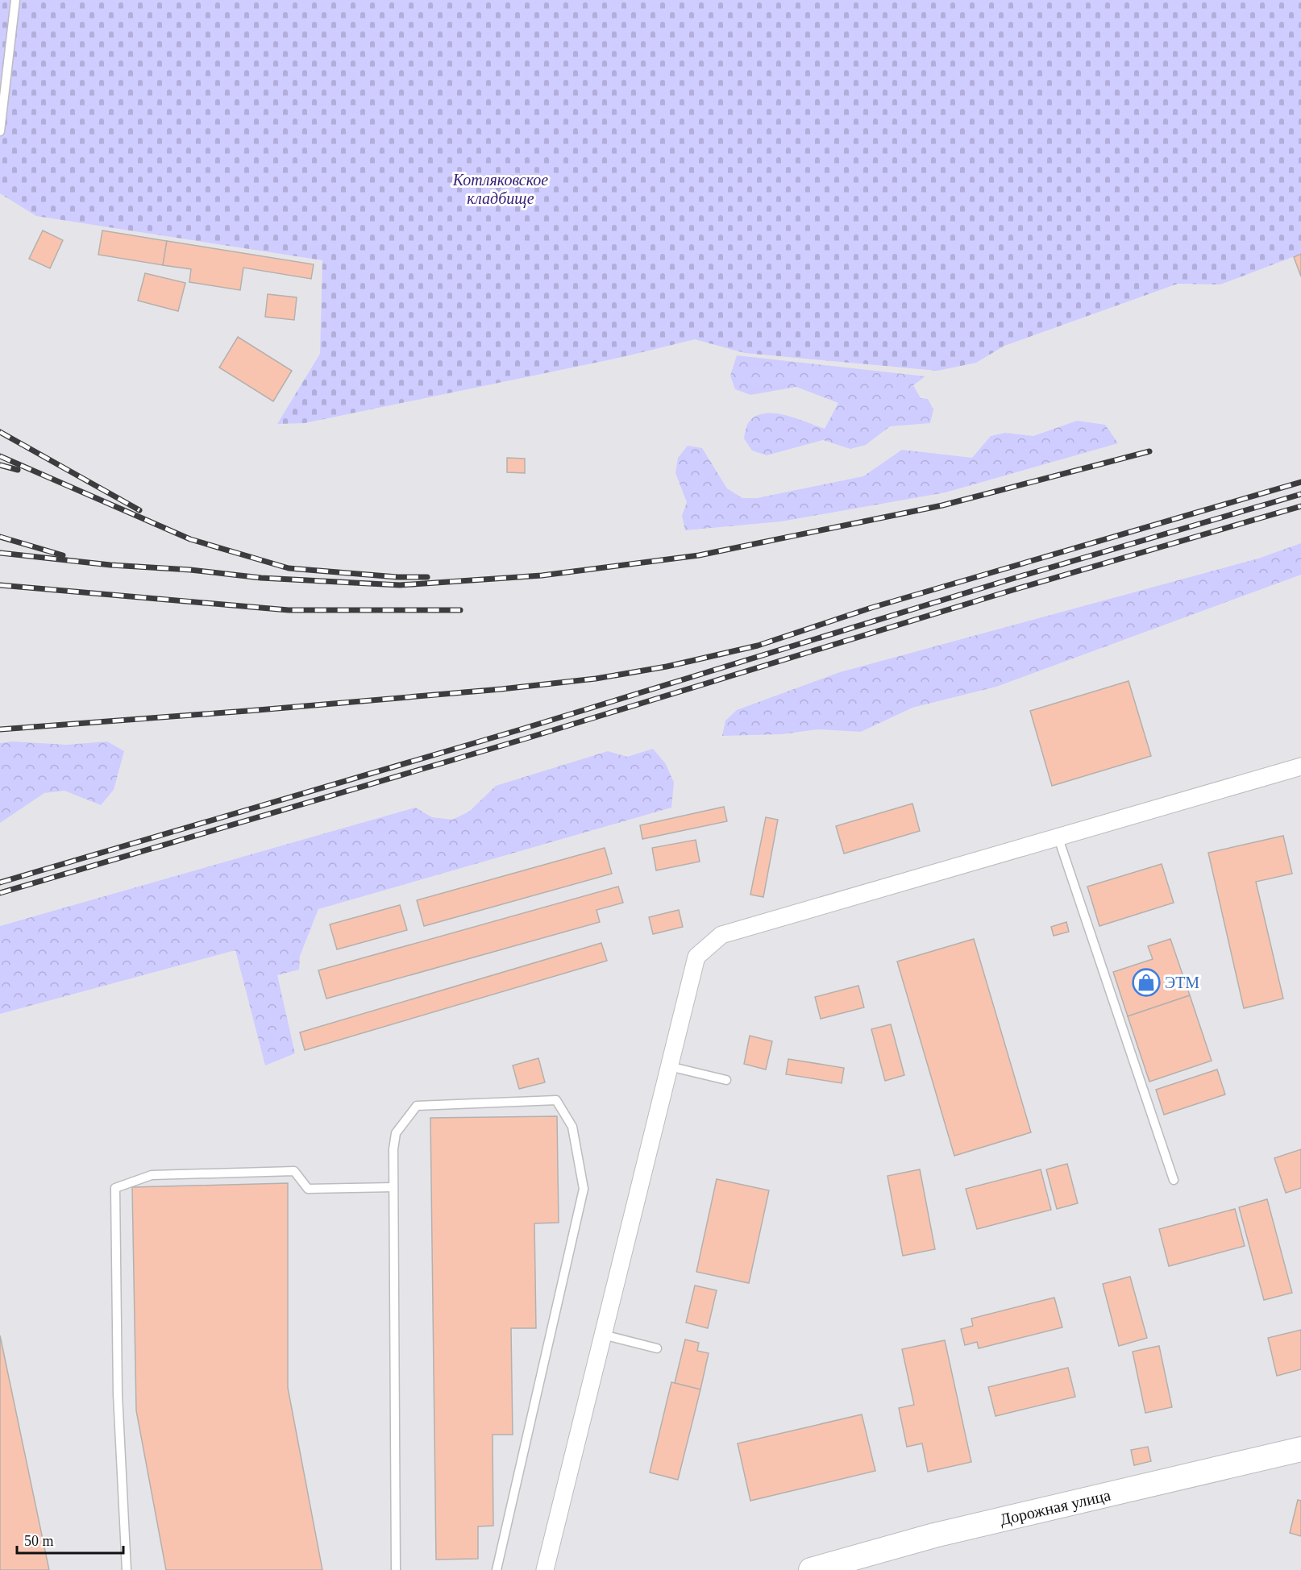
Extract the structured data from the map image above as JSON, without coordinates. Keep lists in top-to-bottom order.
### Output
{
  "streets": {
    "main road": ["Дорожная улица"]
  },
  "parks": ["Котляковское кладбище"],
  "places": {
    "shop": ["ЭТМ"]
  },
  "scale_bar": "50 m"
}
